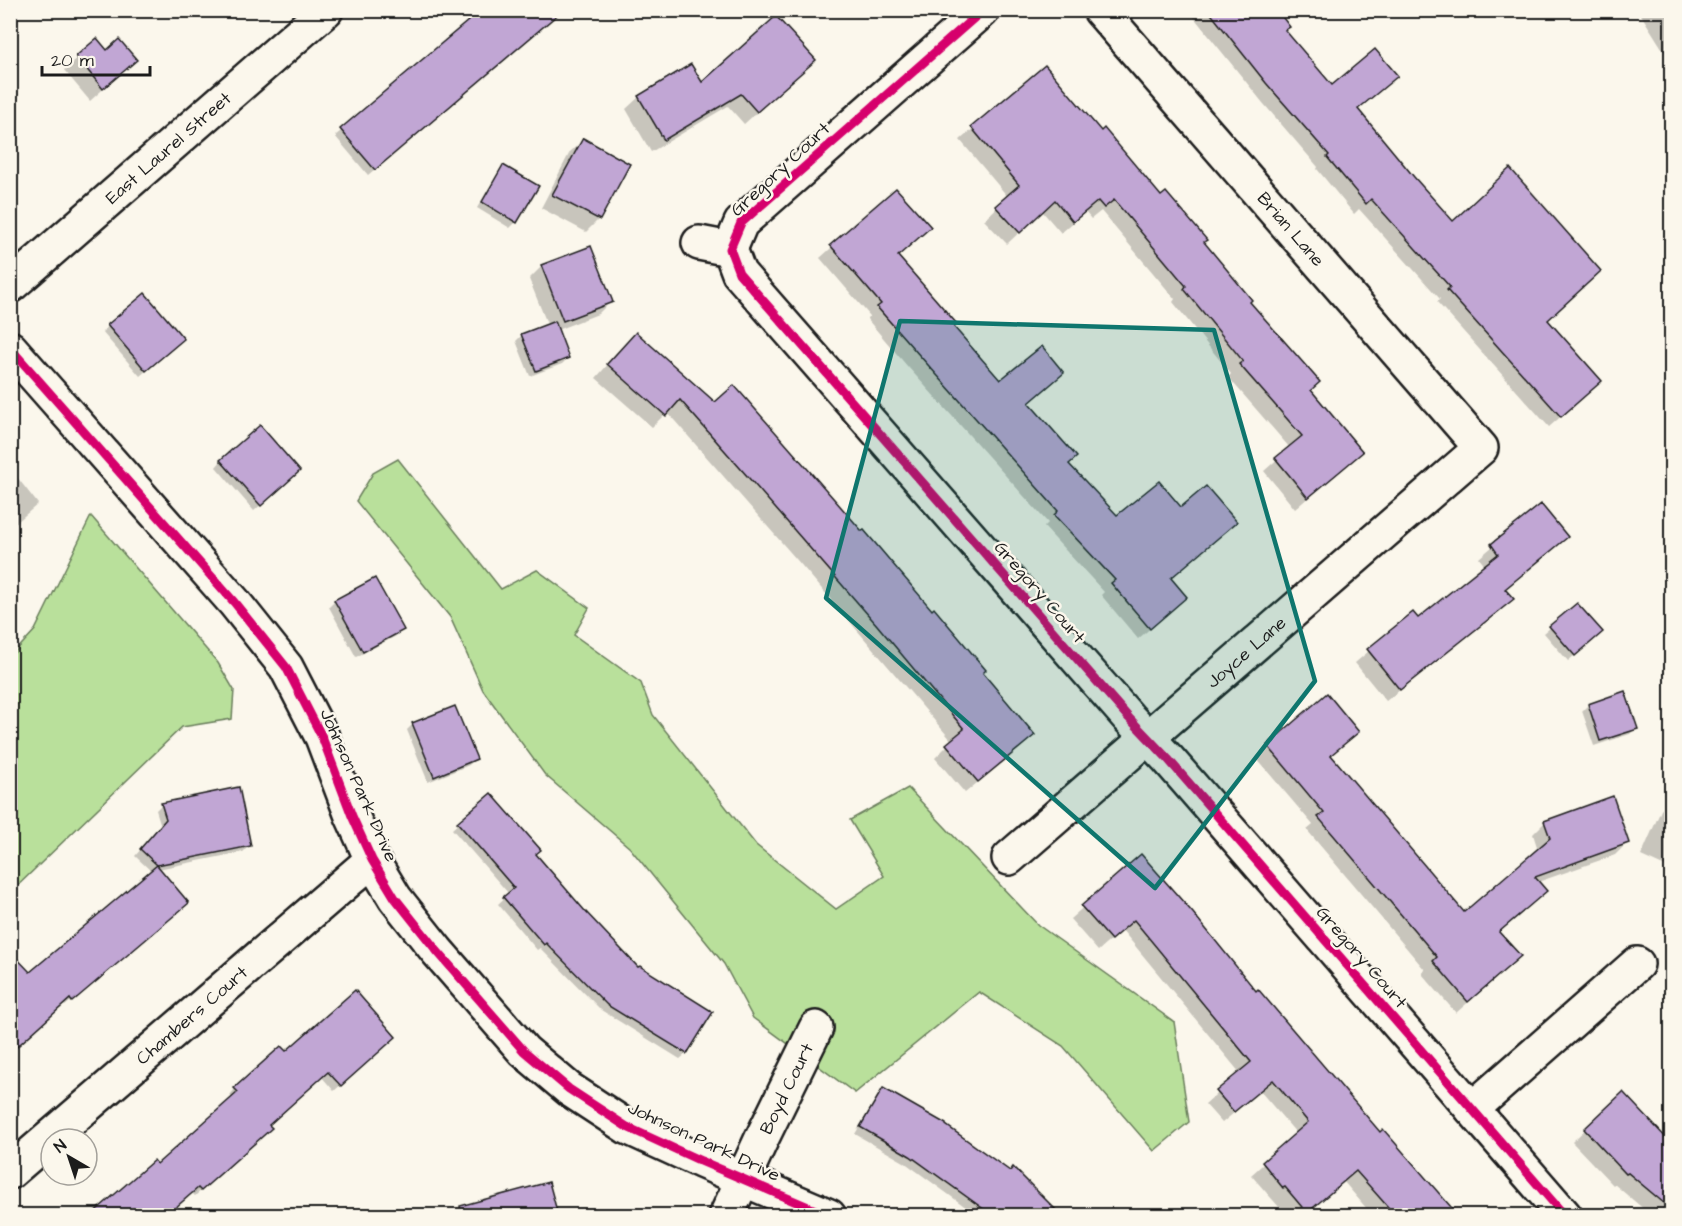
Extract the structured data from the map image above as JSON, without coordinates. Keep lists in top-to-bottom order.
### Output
{
  "streets": {
    "street": [
      "East Laurel Street",
      "Gregory Court",
      "Brian Lane",
      "Joyce Lane",
      "Johnson Park Drive",
      "Chambers Court",
      "Boyd Court"
    ]
  },
  "crossings": [
    ["Gregory Court", "Joyce Lane"],
    ["Brian Lane", "Joyce Lane"],
    ["Johnson Park Drive", "Chambers Court"],
    ["Johnson Park Drive", "Boyd Court"]
  ],
  "scale_bar": "20 m",
  "north": "top left"
}
